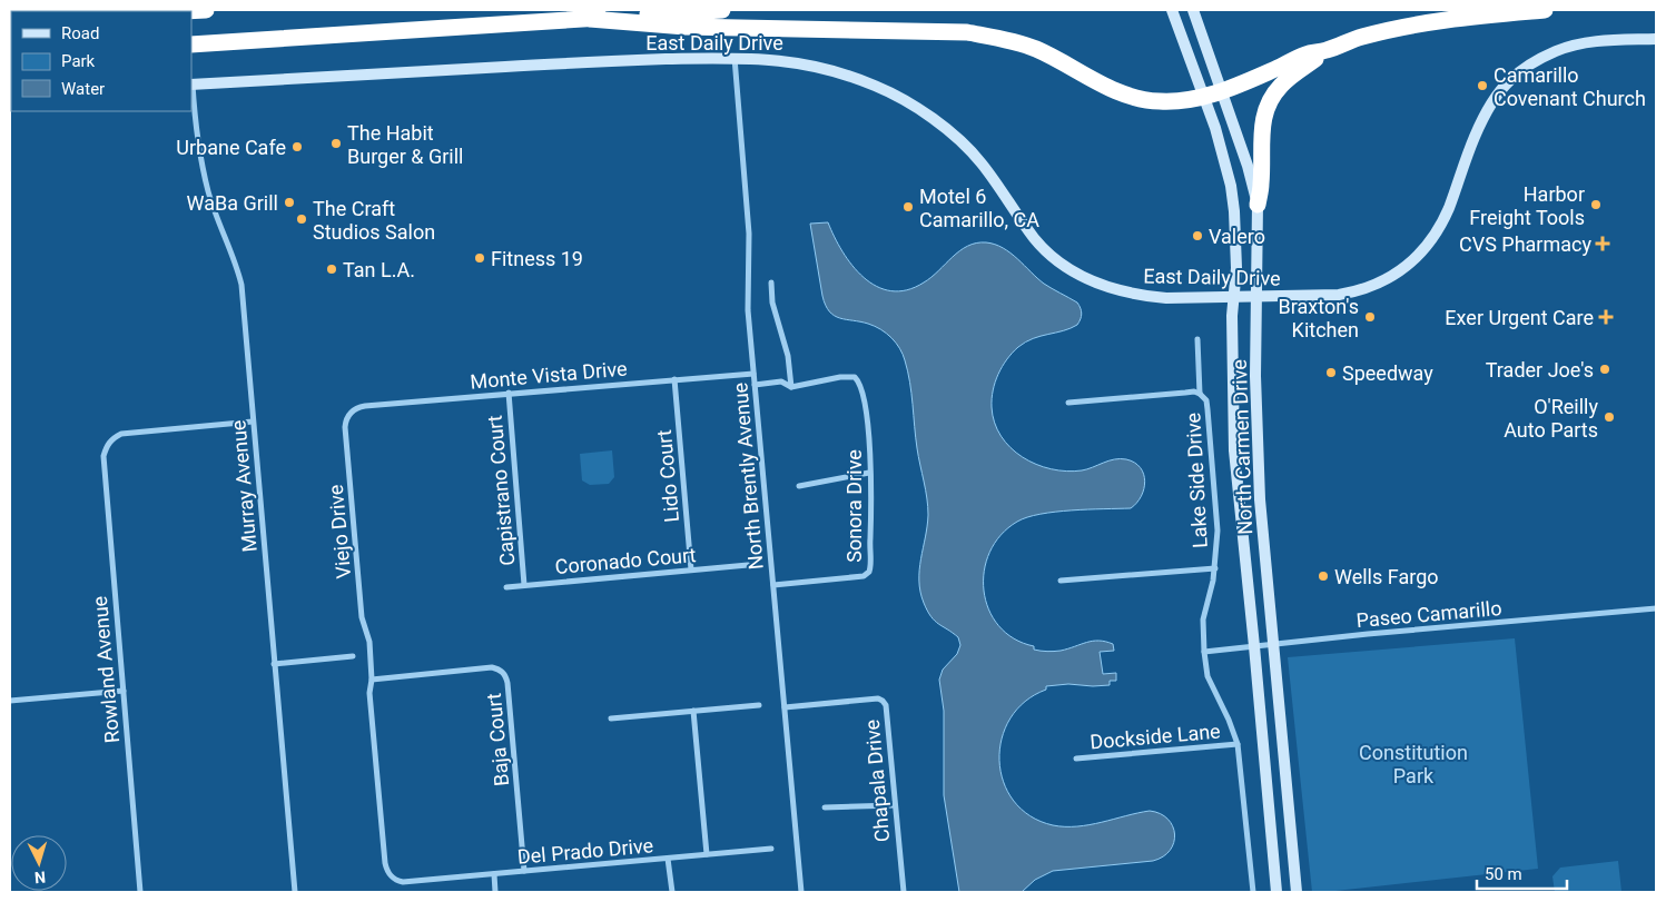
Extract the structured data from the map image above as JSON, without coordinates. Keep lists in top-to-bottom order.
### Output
{
  "streets": {
    "main road": ["East Daily Drive", "North Carmen Drive"],
    "street": [
      "Monte Vista Drive",
      "Lido Court",
      "North Brently Avenue",
      "Lake Side Drive",
      "Murray Avenue",
      "Capistrano Court",
      "Sonora Drive",
      "Viejo Drive",
      "Coronado Court",
      "Paseo Camarillo",
      "Rowland Avenue",
      "Dockside Lane",
      "Baja Court",
      "Chapala Drive",
      "Del Prado Drive"
    ]
  },
  "crossings": [
    ["East Daily Drive", "North Carmen Drive"],
    ["East Daily Drive", "North Brently Avenue"],
    ["East Daily Drive", "Murray Avenue"],
    ["Monte Vista Drive", "Lido Court"],
    ["Monte Vista Drive", "North Brently Avenue"],
    ["Monte Vista Drive", "Capistrano Court"],
    ["Monte Vista Drive", "Viejo Drive"],
    ["North Carmen Drive", "Paseo Camarillo"],
    ["Lido Court", "Coronado Court"],
    ["North Brently Avenue", "Sonora Drive"],
    ["North Brently Avenue", "Chapala Drive"],
    ["Lake Side Drive", "Paseo Camarillo"],
    ["Lake Side Drive", "Dockside Lane"],
    ["Murray Avenue", "Rowland Avenue"],
    ["Capistrano Court", "Coronado Court"],
    ["Viejo Drive", "Baja Court"],
    ["Viejo Drive", "Del Prado Drive"],
    ["Baja Court", "Del Prado Drive"]
  ],
  "parks": ["Constitution Park"],
  "places": {
    "other": [
      "Camarillo Covenant Church",
      "The Habit Burger & Grill",
      "Urbane Cafe",
      "WaBa Grill",
      "Harbor Freight Tools",
      "Motel 6 Camarillo, CA",
      "The Craft Studios Salon",
      "Valero",
      "Fitness 19",
      "Tan L.A.",
      "Braxton's Kitchen",
      "Trader Joe's",
      "Speedway",
      "O'Reilly Auto Parts",
      "Wells Fargo"
    ],
    "health": ["CVS Pharmacy", "Exer Urgent Care"]
  },
  "legend": ["Road", "Park", "Water"],
  "scale_bar": "50 m",
  "north": "bottom"
}
